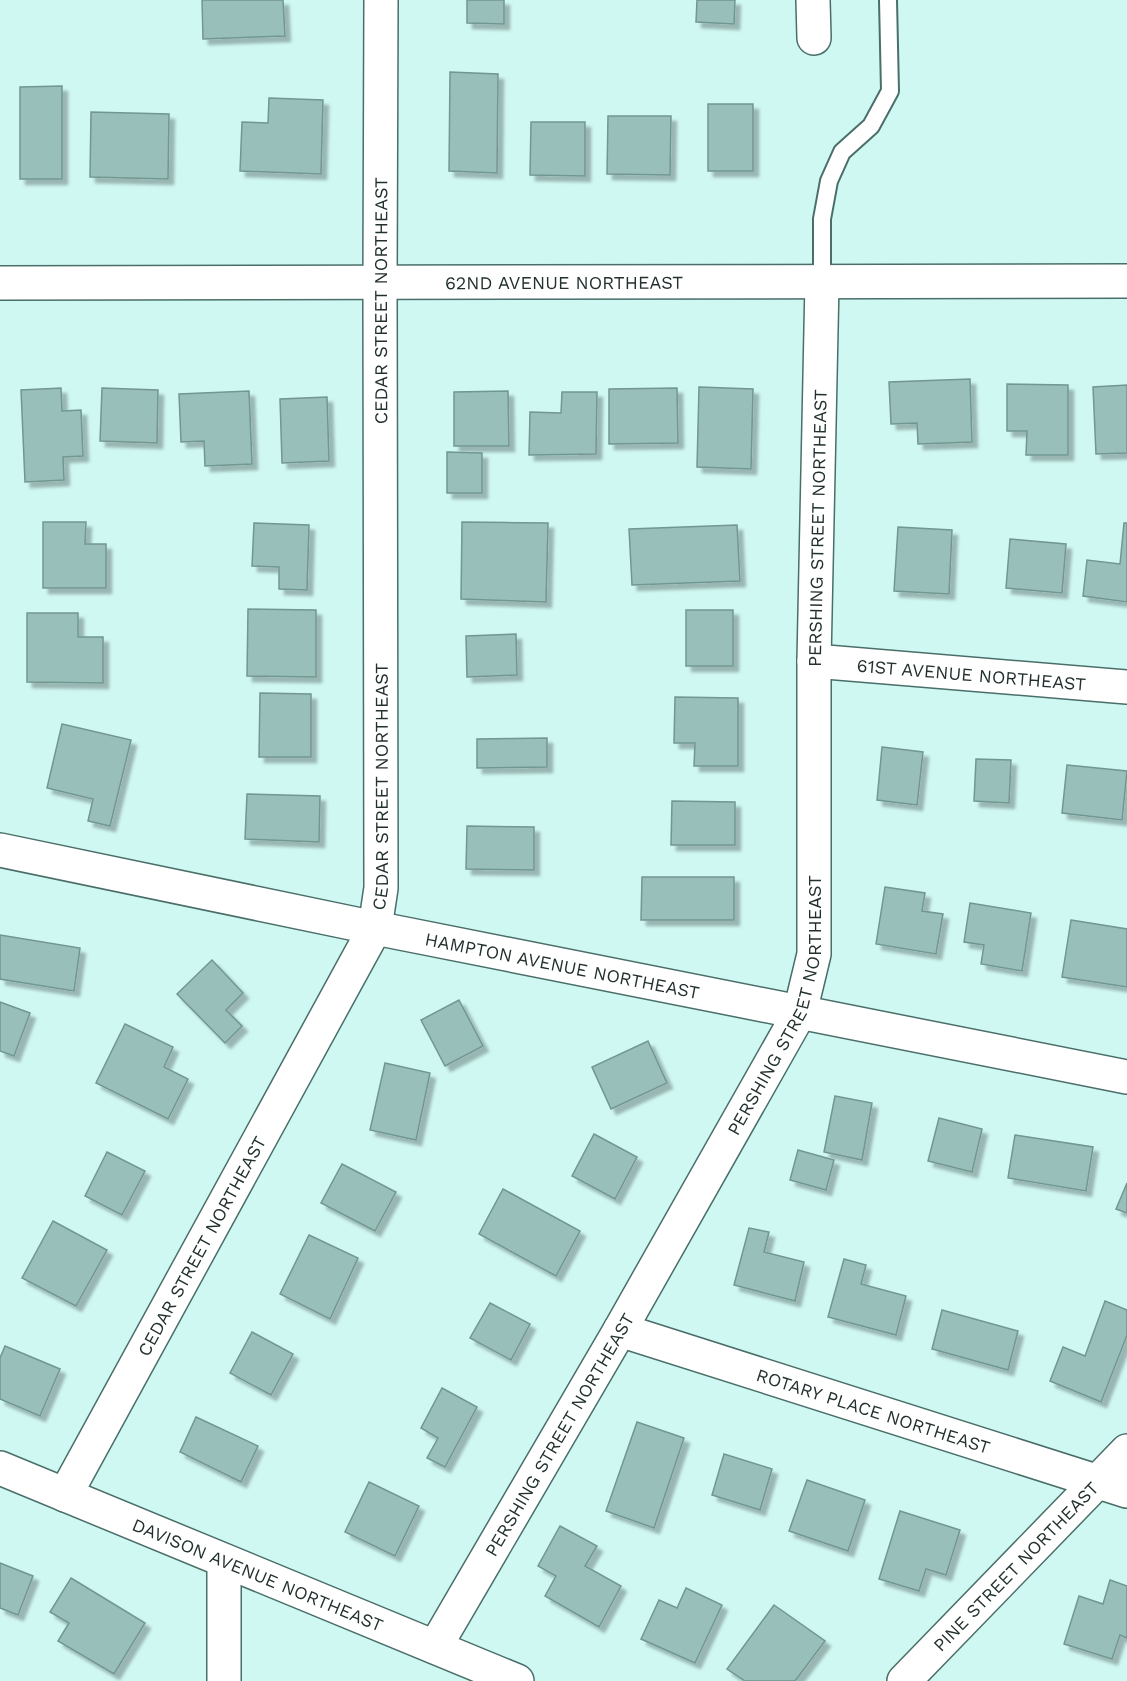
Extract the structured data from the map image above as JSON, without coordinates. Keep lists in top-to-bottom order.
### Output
{
  "streets": {
    "street": [
      "62ND AVENUE NORTHEAST",
      "CEDAR STREET NORTHEAST",
      "PERSHING STREET NORTHEAST",
      "61ST AVENUE NORTHEAST",
      "HAMPTON AVENUE NORTHEAST",
      "ROTARY PLACE NORTHEAST",
      "PINE STREET NORTHEAST",
      "DAVISON AVENUE NORTHEAST"
    ]
  },
  "crossings": [
    ["62ND AVENUE NORTHEAST", "CEDAR STREET NORTHEAST"],
    ["62ND AVENUE NORTHEAST", "PERSHING STREET NORTHEAST"],
    ["CEDAR STREET NORTHEAST", "HAMPTON AVENUE NORTHEAST"],
    ["CEDAR STREET NORTHEAST", "DAVISON AVENUE NORTHEAST"],
    ["PERSHING STREET NORTHEAST", "61ST AVENUE NORTHEAST"],
    ["PERSHING STREET NORTHEAST", "HAMPTON AVENUE NORTHEAST"],
    ["PERSHING STREET NORTHEAST", "ROTARY PLACE NORTHEAST"],
    ["PERSHING STREET NORTHEAST", "DAVISON AVENUE NORTHEAST"],
    ["ROTARY PLACE NORTHEAST", "PINE STREET NORTHEAST"]
  ]
}
